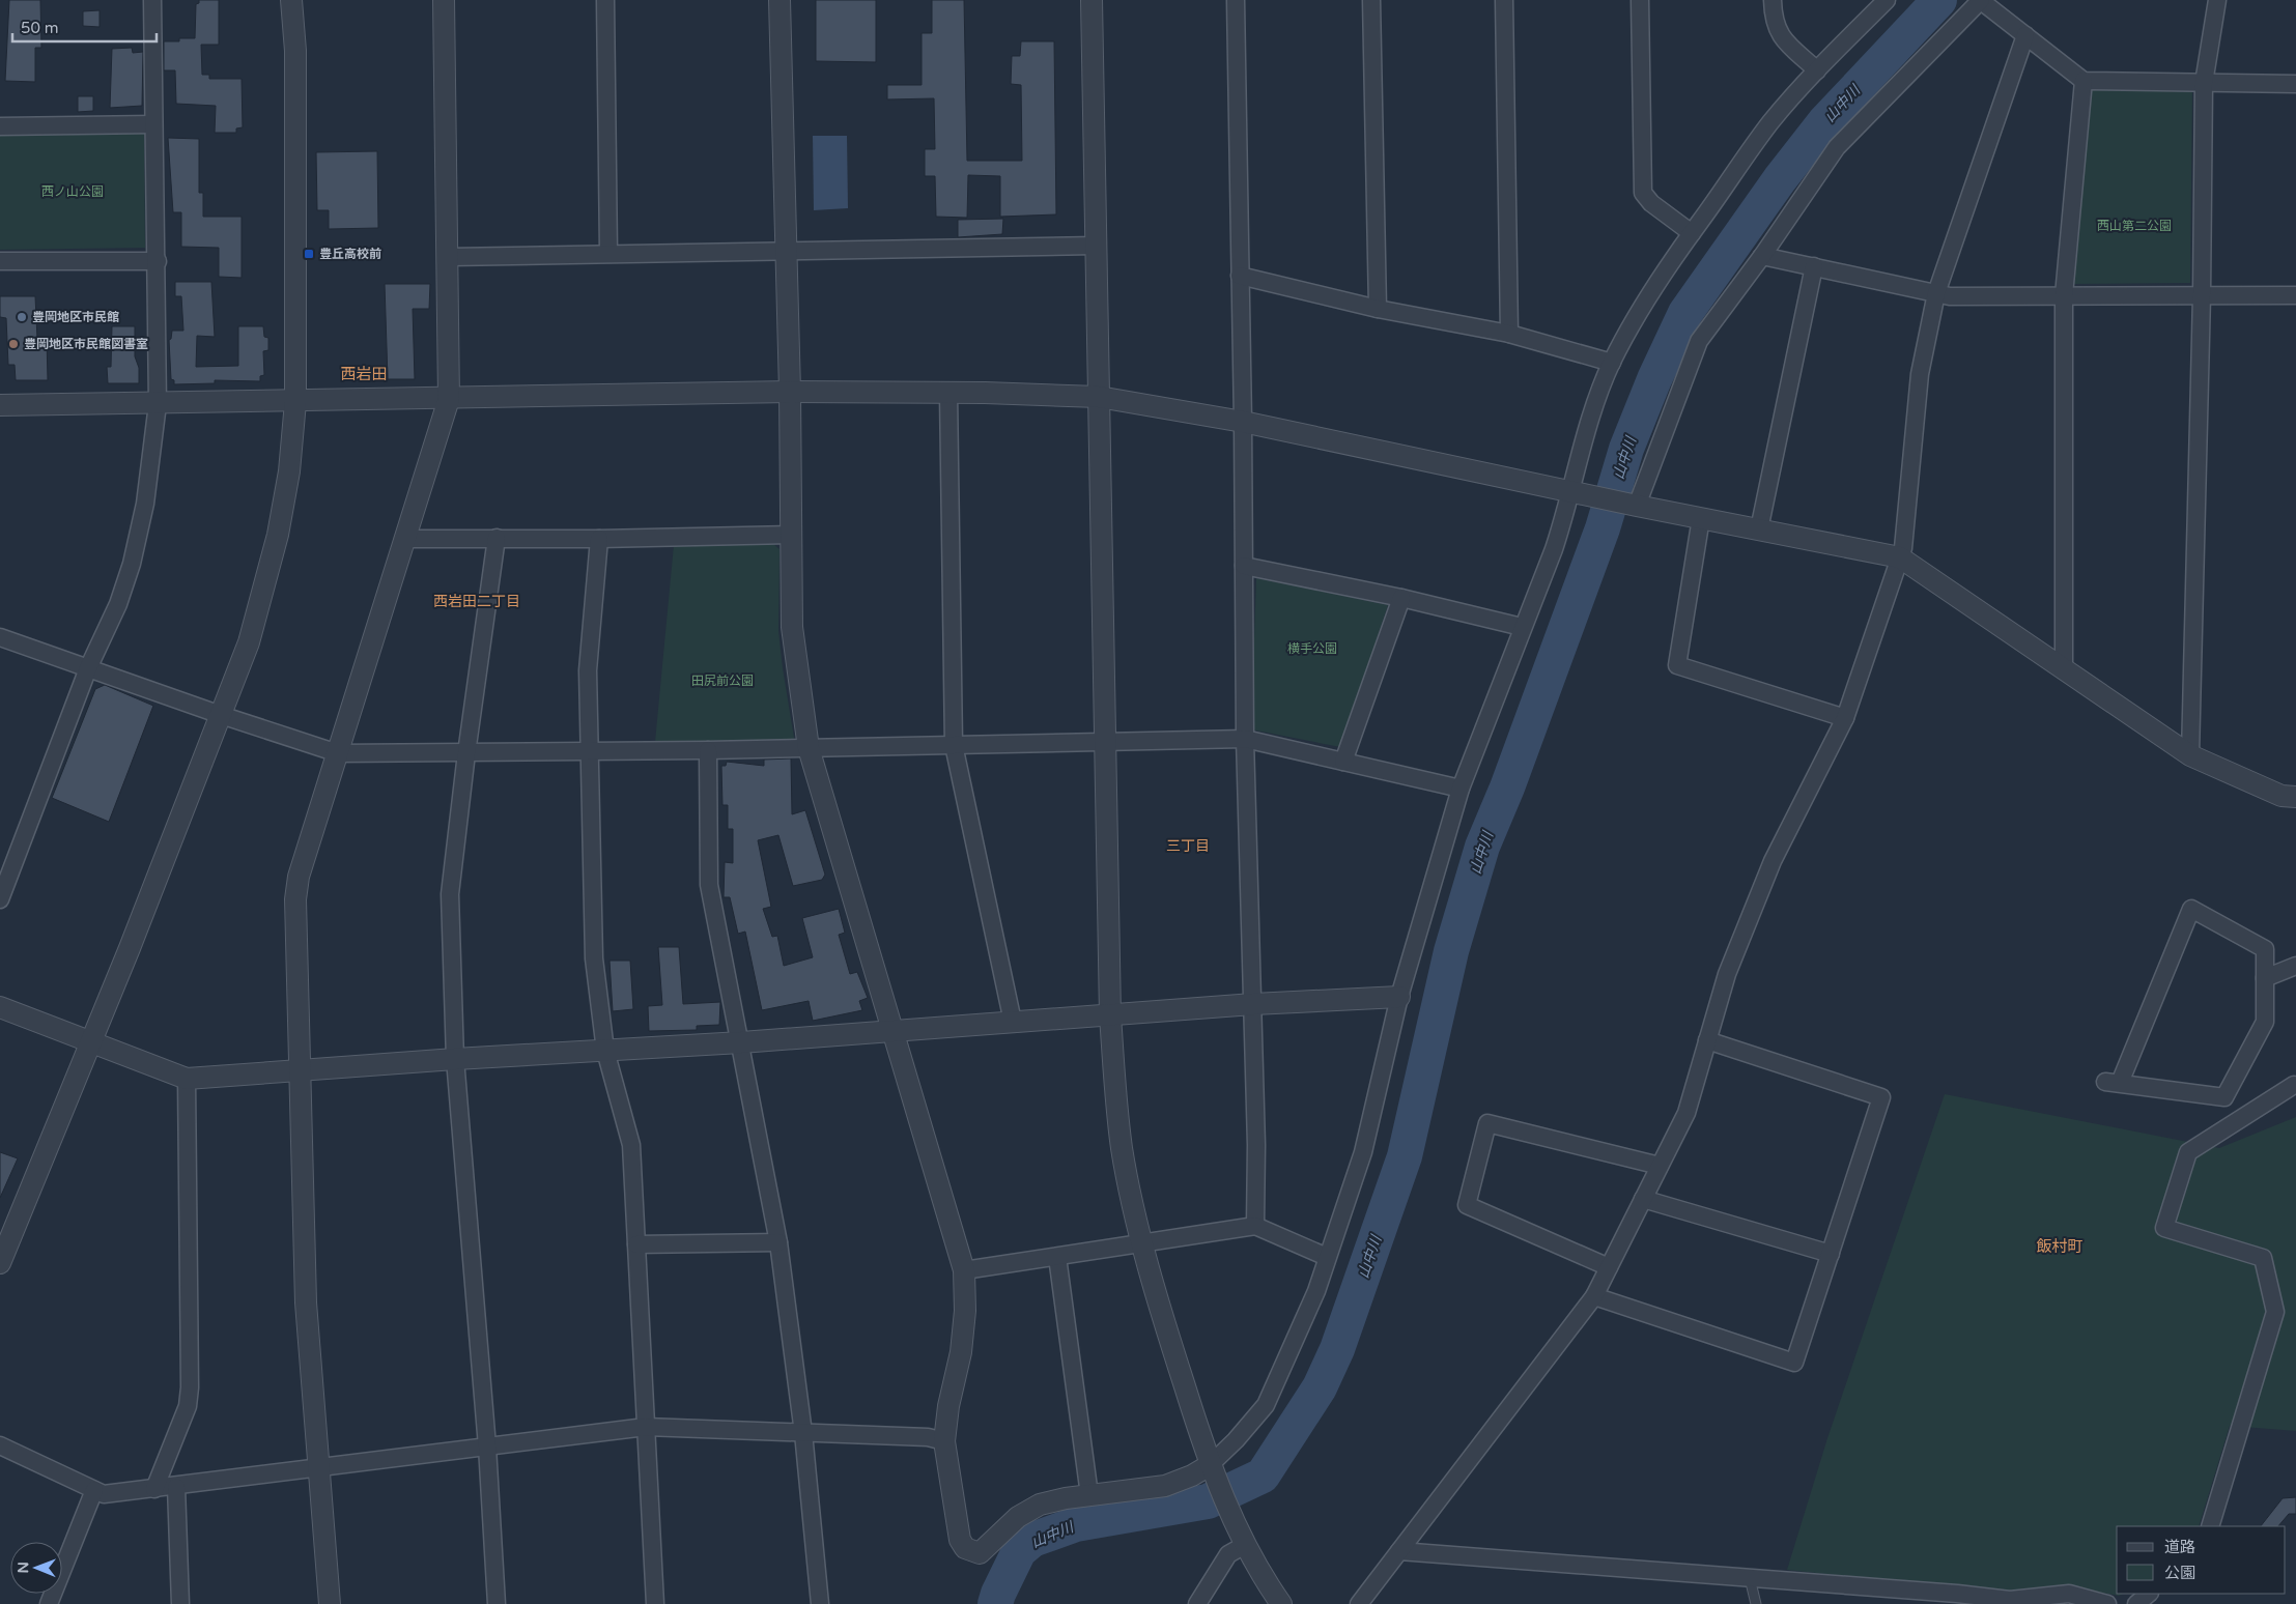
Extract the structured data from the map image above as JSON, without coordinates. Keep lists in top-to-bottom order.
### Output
{
  "districts": [
    "西岩田",
    "西岩田二丁目",
    "三丁目",
    "飯村町"
  ],
  "water": ["山中川"],
  "parks": [
    "西ノ山公園",
    "西山第二公園",
    "横手公園",
    "田尻前公園"
  ],
  "places": {
    "transit": ["豊丘高校前"],
    "other": ["豊岡地区市民館", "豊岡地区市民館図書室"]
  },
  "legend": ["道路", "公園"],
  "scale_bar": "50 m",
  "north": "left"
}
